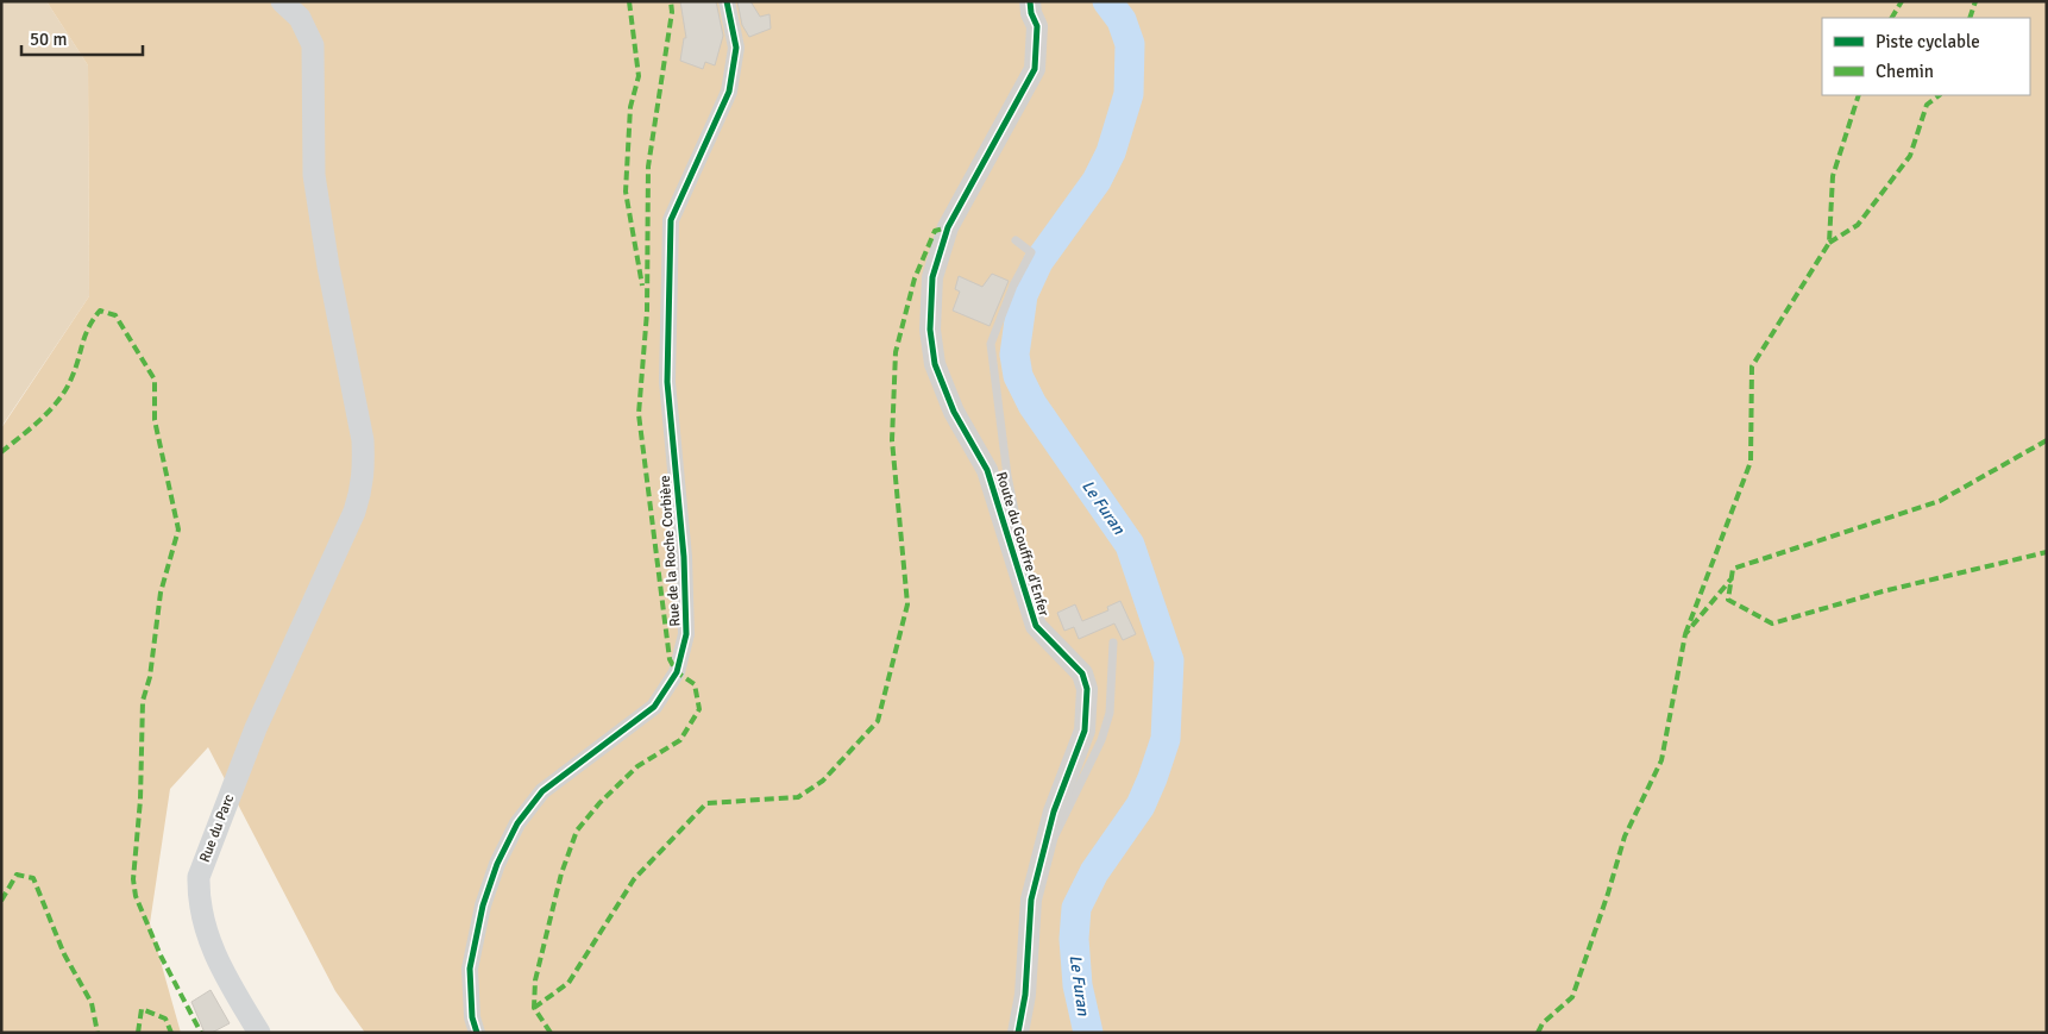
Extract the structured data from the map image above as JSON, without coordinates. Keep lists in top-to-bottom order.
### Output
{
  "streets": {
    "main road": ["Rue du Parc"],
    "street": ["Route du Gouffre d'Enfer", "Rue de la Roche Corbière"]
  },
  "water": ["Le Furan"],
  "legend": ["Piste cyclable", "Chemin"],
  "scale_bar": "50 m"
}
